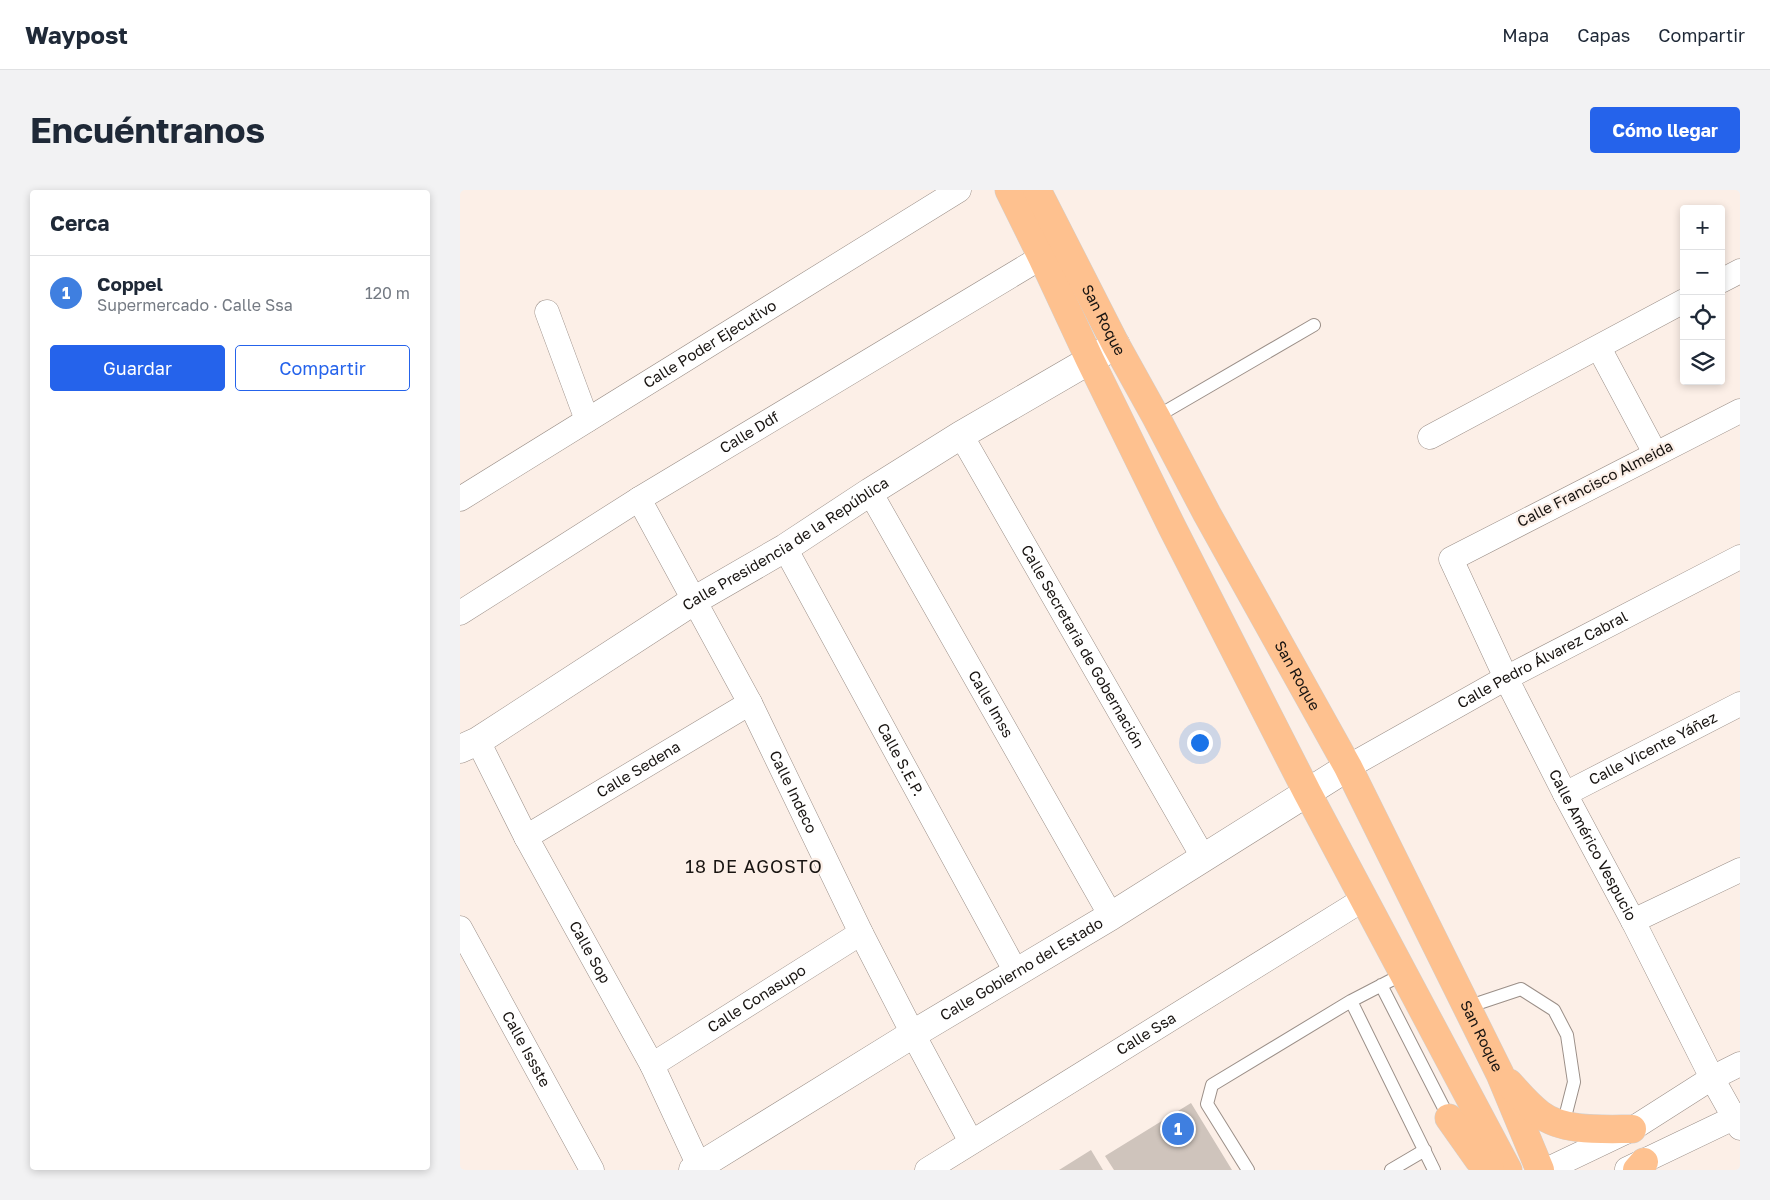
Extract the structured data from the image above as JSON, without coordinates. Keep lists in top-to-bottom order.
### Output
{
  "streets": {
    "main road": ["San Roque"],
    "street": [
      "Calle Poder Ejecutivo",
      "Calle Ddf",
      "Calle Francisco Almeida",
      "Calle Presidencia de la República",
      "Calle Secretaria de Gobernación",
      "Calle Pedro Álvarez Cabral",
      "Calle Imss",
      "Calle Vicente Yáñez",
      "Calle S.E.P.",
      "Calle Sedena",
      "Calle Indeco",
      "Calle Américo Vespucio",
      "Calle Sop",
      "Calle Gobierno del Estado",
      "Calle Conasupo",
      "Calle Ssa",
      "Calle Issste"
    ]
  },
  "crossings": [
    ["San Roque", "Calle Ddf"],
    ["San Roque", "Calle Presidencia de la República"],
    ["San Roque", "Calle Pedro Álvarez Cabral"],
    ["San Roque", "Calle Gobierno del Estado"],
    ["San Roque", "Calle Ssa"],
    ["Calle Ddf", "Calle Indeco"],
    ["Calle Francisco Almeida", "Calle Américo Vespucio"],
    ["Calle Presidencia de la República", "Calle Secretaria de Gobernación"],
    ["Calle Presidencia de la República", "Calle Imss"],
    ["Calle Presidencia de la República", "Calle S.E.P."],
    ["Calle Presidencia de la República", "Calle Indeco"],
    ["Calle Presidencia de la República", "Calle Sop"],
    ["Calle Secretaria de Gobernación", "Calle Gobierno del Estado"],
    ["Calle Pedro Álvarez Cabral", "Calle Américo Vespucio"],
    ["Calle Pedro Álvarez Cabral", "Calle Gobierno del Estado"],
    ["Calle Imss", "Calle Gobierno del Estado"],
    ["Calle Vicente Yáñez", "Calle Américo Vespucio"],
    ["Calle S.E.P.", "Calle Gobierno del Estado"],
    ["Calle Sedena", "Calle Indeco"],
    ["Calle Sedena", "Calle Sop"],
    ["Calle Indeco", "Calle Gobierno del Estado"],
    ["Calle Indeco", "Calle Conasupo"],
    ["Calle Indeco", "Calle Ssa"],
    ["Calle Sop", "Calle Gobierno del Estado"],
    ["Calle Sop", "Calle Conasupo"]
  ],
  "districts": ["18 DE AGOSTO"],
  "page": {
    "header": "Waypost",
    "nav": ["Mapa", "Capas", "Compartir"],
    "buttons": [
      "Cómo llegar",
      ["Guardar", "Compartir"]
    ],
    "title": "Encuéntranos",
    "heading": "Cerca",
    "map_buttons": ["+", "−"],
    "list": [
      {
        "mark": "1",
        "name": "Coppel",
        "note": "Supermercado · Calle Ssa",
        "value": "120 m"
      }
    ],
    "pins": "1"
  }
}
